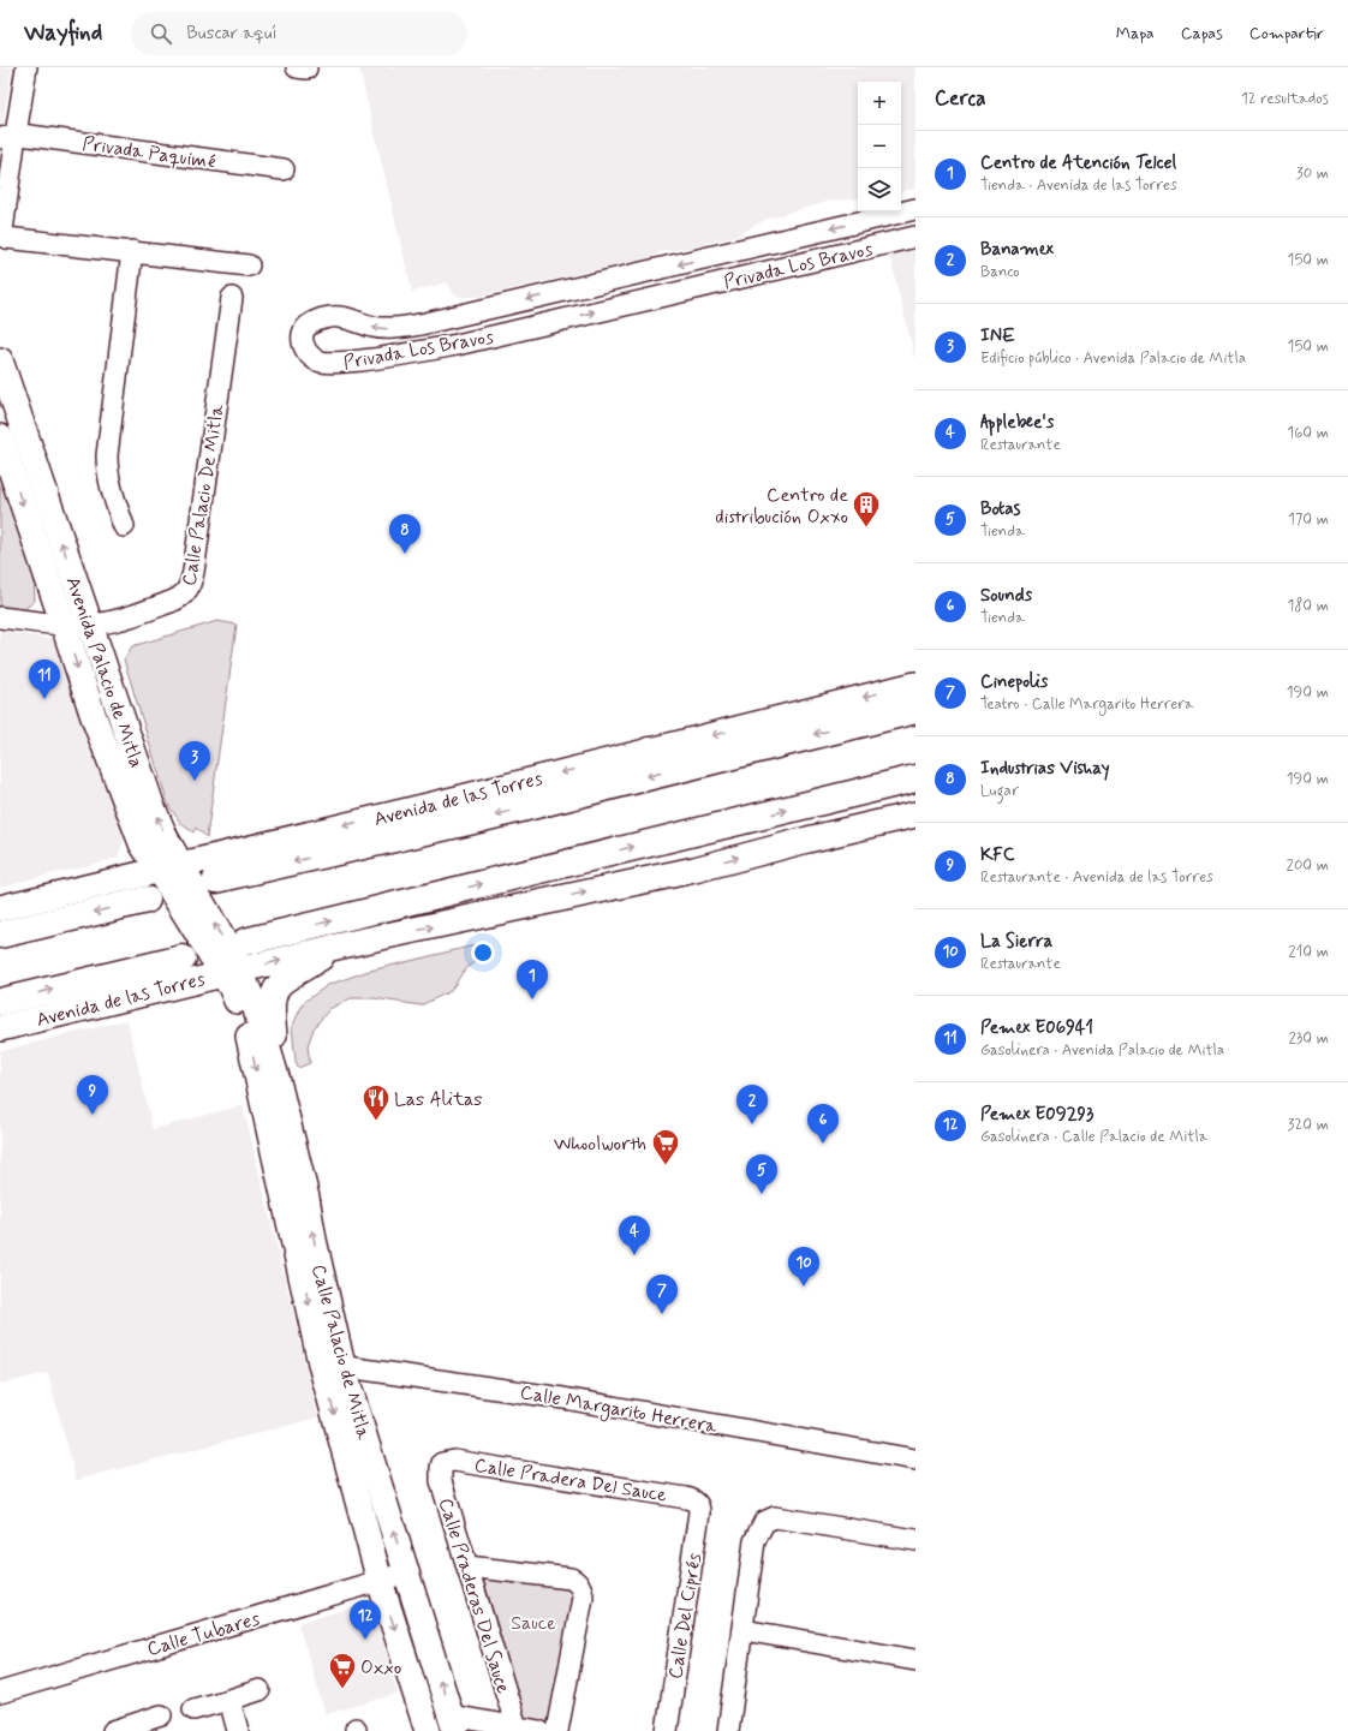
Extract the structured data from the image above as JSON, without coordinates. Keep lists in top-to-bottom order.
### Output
{
  "streets": {
    "highway": ["Avenida de las Torres"],
    "main road": ["Avenida Palacio de Mitla", "Calle Palacio de Mitla"],
    "street": [
      "Privada Paquimé",
      "Privada Los Bravos",
      "Calle Palacio De Mitla",
      "Calle Margarito Herrera",
      "Calle Pradera Del Sauce",
      "Calle Praderas Del Sauce",
      "Calle Del Ciprés",
      "Calle Tubares"
    ]
  },
  "crossings": [
    ["Calle Palacio De Mitla", "Avenida Palacio de Mitla"],
    ["Avenida Palacio de Mitla", "Avenida de las Torres"],
    ["Avenida Palacio de Mitla", "Calle Palacio de Mitla"],
    ["Avenida de las Torres", "Calle Palacio de Mitla"],
    ["Calle Palacio de Mitla", "Calle Margarito Herrera"],
    ["Calle Palacio de Mitla", "Calle Tubares"],
    ["Calle Pradera Del Sauce", "Calle Praderas Del Sauce"],
    ["Calle Pradera Del Sauce", "Calle Del Ciprés"]
  ],
  "parks": ["Sauce"],
  "places": {
    "building": ["Centro de distribución Oxxo"],
    "restaurant": ["Las Alitas"],
    "supermarket": ["Whoolworth", "Oxxo"]
  },
  "page": {
    "header": "Wayfind",
    "search": "Buscar aquí",
    "nav": ["Mapa", "Capas", "Compartir"],
    "heading": ["Cerca", "12 resultados"],
    "map_buttons": ["+", "−"],
    "list": [
      {
        "mark": "1",
        "name": "Centro de Atención Telcel",
        "note": "Tienda · Avenida de las Torres",
        "value": "30 m"
      },
      {
        "mark": "2",
        "name": "Banamex",
        "note": "Banco",
        "value": "150 m"
      },
      {
        "mark": "3",
        "name": "INE",
        "note": "Edificio público · Avenida Palacio de Mitla",
        "value": "150 m"
      },
      {
        "mark": "4",
        "name": "Applebee's",
        "note": "Restaurante",
        "value": "160 m"
      },
      {
        "mark": "5",
        "name": "Botas",
        "note": "Tienda",
        "value": "170 m"
      },
      {
        "mark": "6",
        "name": "Sounds",
        "note": "Tienda",
        "value": "180 m"
      },
      {
        "mark": "7",
        "name": "Cinepolis",
        "note": "Teatro · Calle Margarito Herrera",
        "value": "190 m"
      },
      {
        "mark": "8",
        "name": "Industrias Vishay",
        "note": "Lugar",
        "value": "190 m"
      },
      {
        "mark": "9",
        "name": "KFC",
        "note": "Restaurante · Avenida de las Torres",
        "value": "200 m"
      },
      {
        "mark": "10",
        "name": "La Sierra",
        "note": "Restaurante",
        "value": "210 m"
      },
      {
        "mark": "11",
        "name": "Pemex E06941",
        "note": "Gasolinera · Avenida Palacio de Mitla",
        "value": "230 m"
      },
      {
        "mark": "12",
        "name": "Pemex E09293",
        "note": "Gasolinera · Calle Palacio de Mitla",
        "value": "320 m"
      }
    ],
    "pins": [
      "8",
      "11",
      "3",
      "1",
      "9",
      "2",
      "6",
      "5",
      "4",
      "10",
      "7",
      "12"
    ]
  }
}
